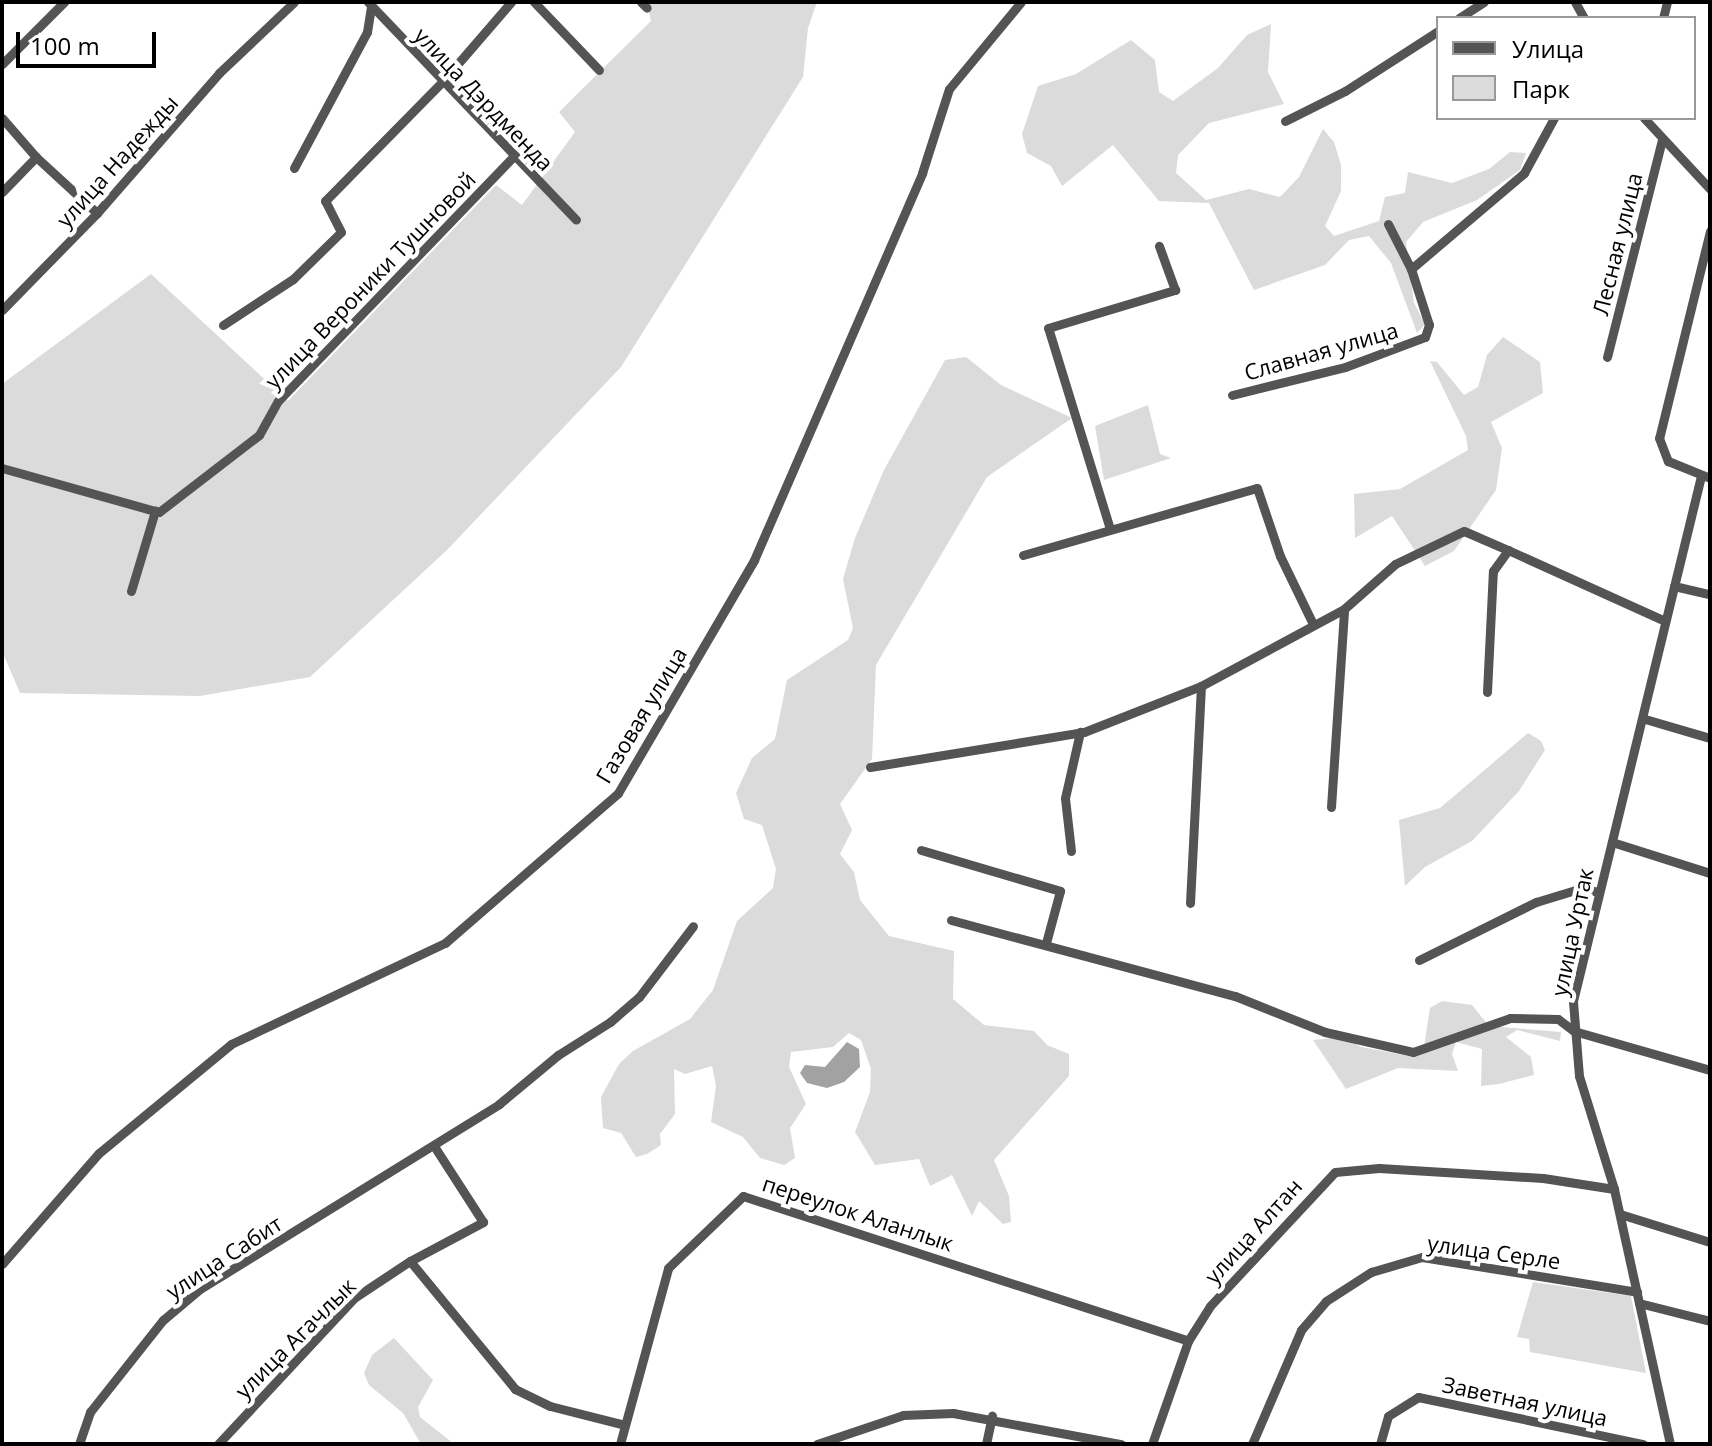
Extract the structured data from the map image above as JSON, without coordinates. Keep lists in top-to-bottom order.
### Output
{
  "streets": {
    "street": [
      "улица Дэрдменда",
      "улица Надежды",
      "Лесная улица",
      "улица Вероники Тушновой",
      "Славная улица",
      "Газовая улица",
      "улица Уртак",
      "переулок Аланлык",
      "улица Алтан",
      "улица Серле",
      "улица Сабит",
      "улица Агачлык",
      "Заветная улица"
    ]
  },
  "crossings": [
    ["улица Дэрдменда", "улица Вероники Тушновой"],
    ["улица Уртак", "улица Алтан"],
    ["улица Уртак", "улица Серле"],
    ["переулок Аланлык", "улица Алтан"],
    ["улица Сабит", "улица Агачлык"]
  ],
  "legend": ["Улица", "Парк"],
  "scale_bar": "100 m"
}
